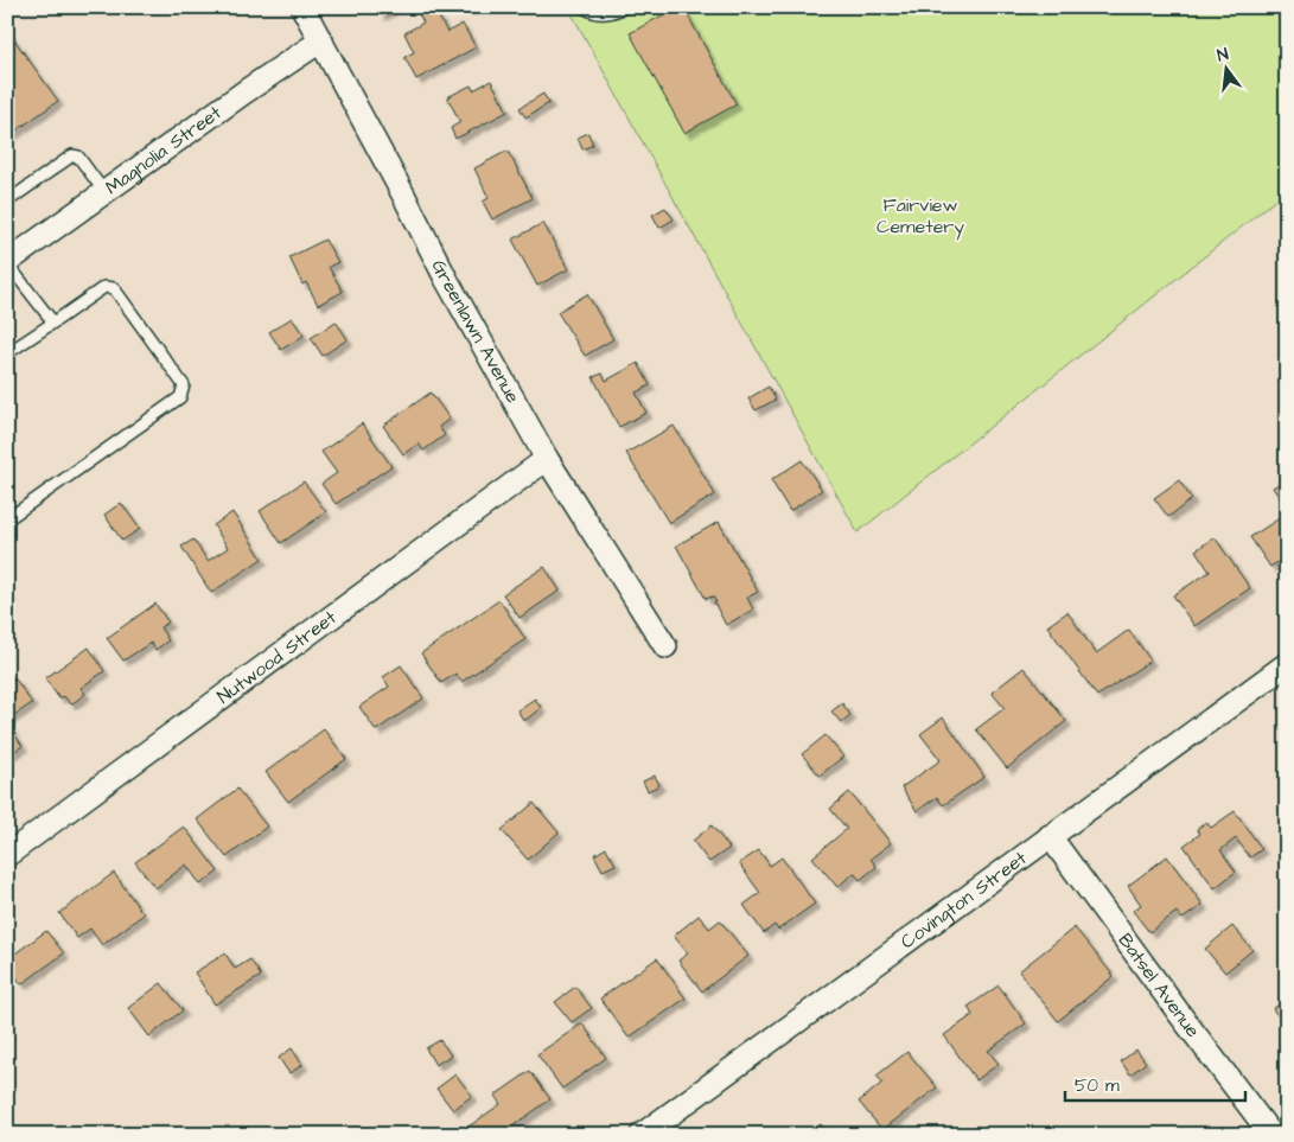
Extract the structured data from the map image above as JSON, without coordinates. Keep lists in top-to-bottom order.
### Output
{
  "streets": {
    "street": [
      "Magnolia Street",
      "Greenlawn Avenue",
      "Nutwood Street",
      "Covington Street",
      "Batsel Avenue"
    ]
  },
  "crossings": [
    ["Magnolia Street", "Greenlawn Avenue"],
    ["Greenlawn Avenue", "Nutwood Street"],
    ["Covington Street", "Batsel Avenue"]
  ],
  "parks": ["Fairview Cemetery"],
  "scale_bar": "50 m",
  "north": "top"
}
